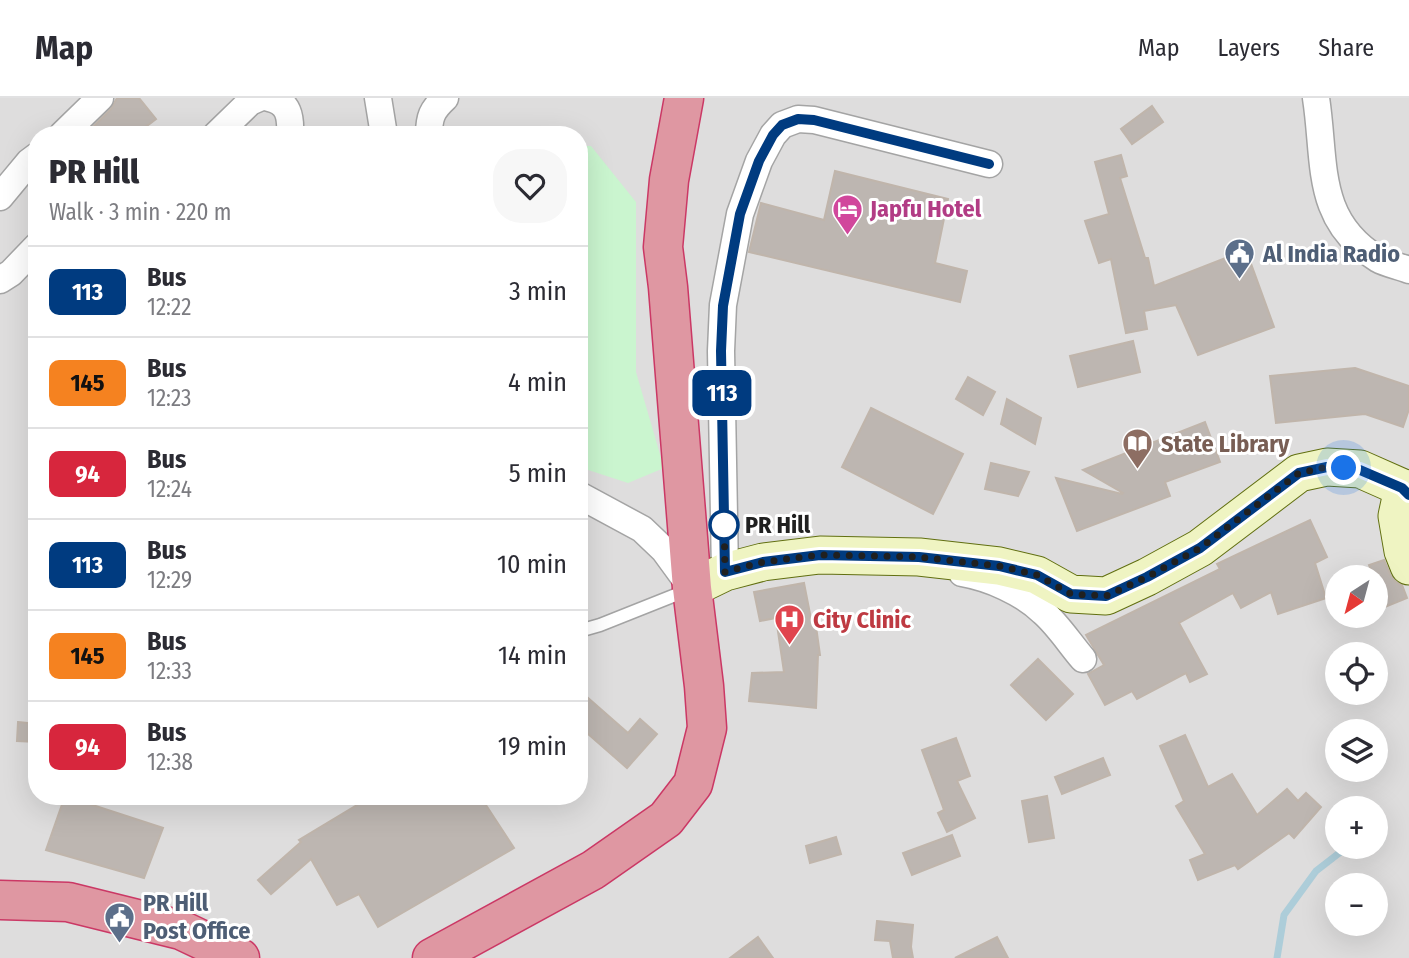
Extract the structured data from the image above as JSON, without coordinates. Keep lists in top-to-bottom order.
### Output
{
  "places": {
    "hotel": ["Japfu Hotel"],
    "public building": ["Al India Radio", "PR Hill Post Office"],
    "library": ["State Library"],
    "other": ["PR Hill"],
    "hospital": ["City Clinic"]
  },
  "lines": ["bus line 113"],
  "north": "bottom left",
  "page": {
    "header": "Map",
    "nav": ["Map", "Layers", "Share"],
    "on_map": "113",
    "heading": ["PR Hill", "Walk · 3 min · 220 m"],
    "list": [
      {
        "mark": "113",
        "name": "Bus",
        "note": "12:22",
        "value": "3 min"
      },
      {
        "mark": "145",
        "name": "Bus",
        "note": "12:23",
        "value": "4 min"
      },
      {
        "mark": "94",
        "name": "Bus",
        "note": "12:24",
        "value": "5 min"
      },
      {
        "mark": "113",
        "name": "Bus",
        "note": "12:29",
        "value": "10 min"
      },
      {
        "mark": "145",
        "name": "Bus",
        "note": "12:33",
        "value": "14 min"
      },
      {
        "mark": "94",
        "name": "Bus",
        "note": "12:38",
        "value": "19 min"
      }
    ],
    "map_buttons": ["+", "−"]
  }
}
